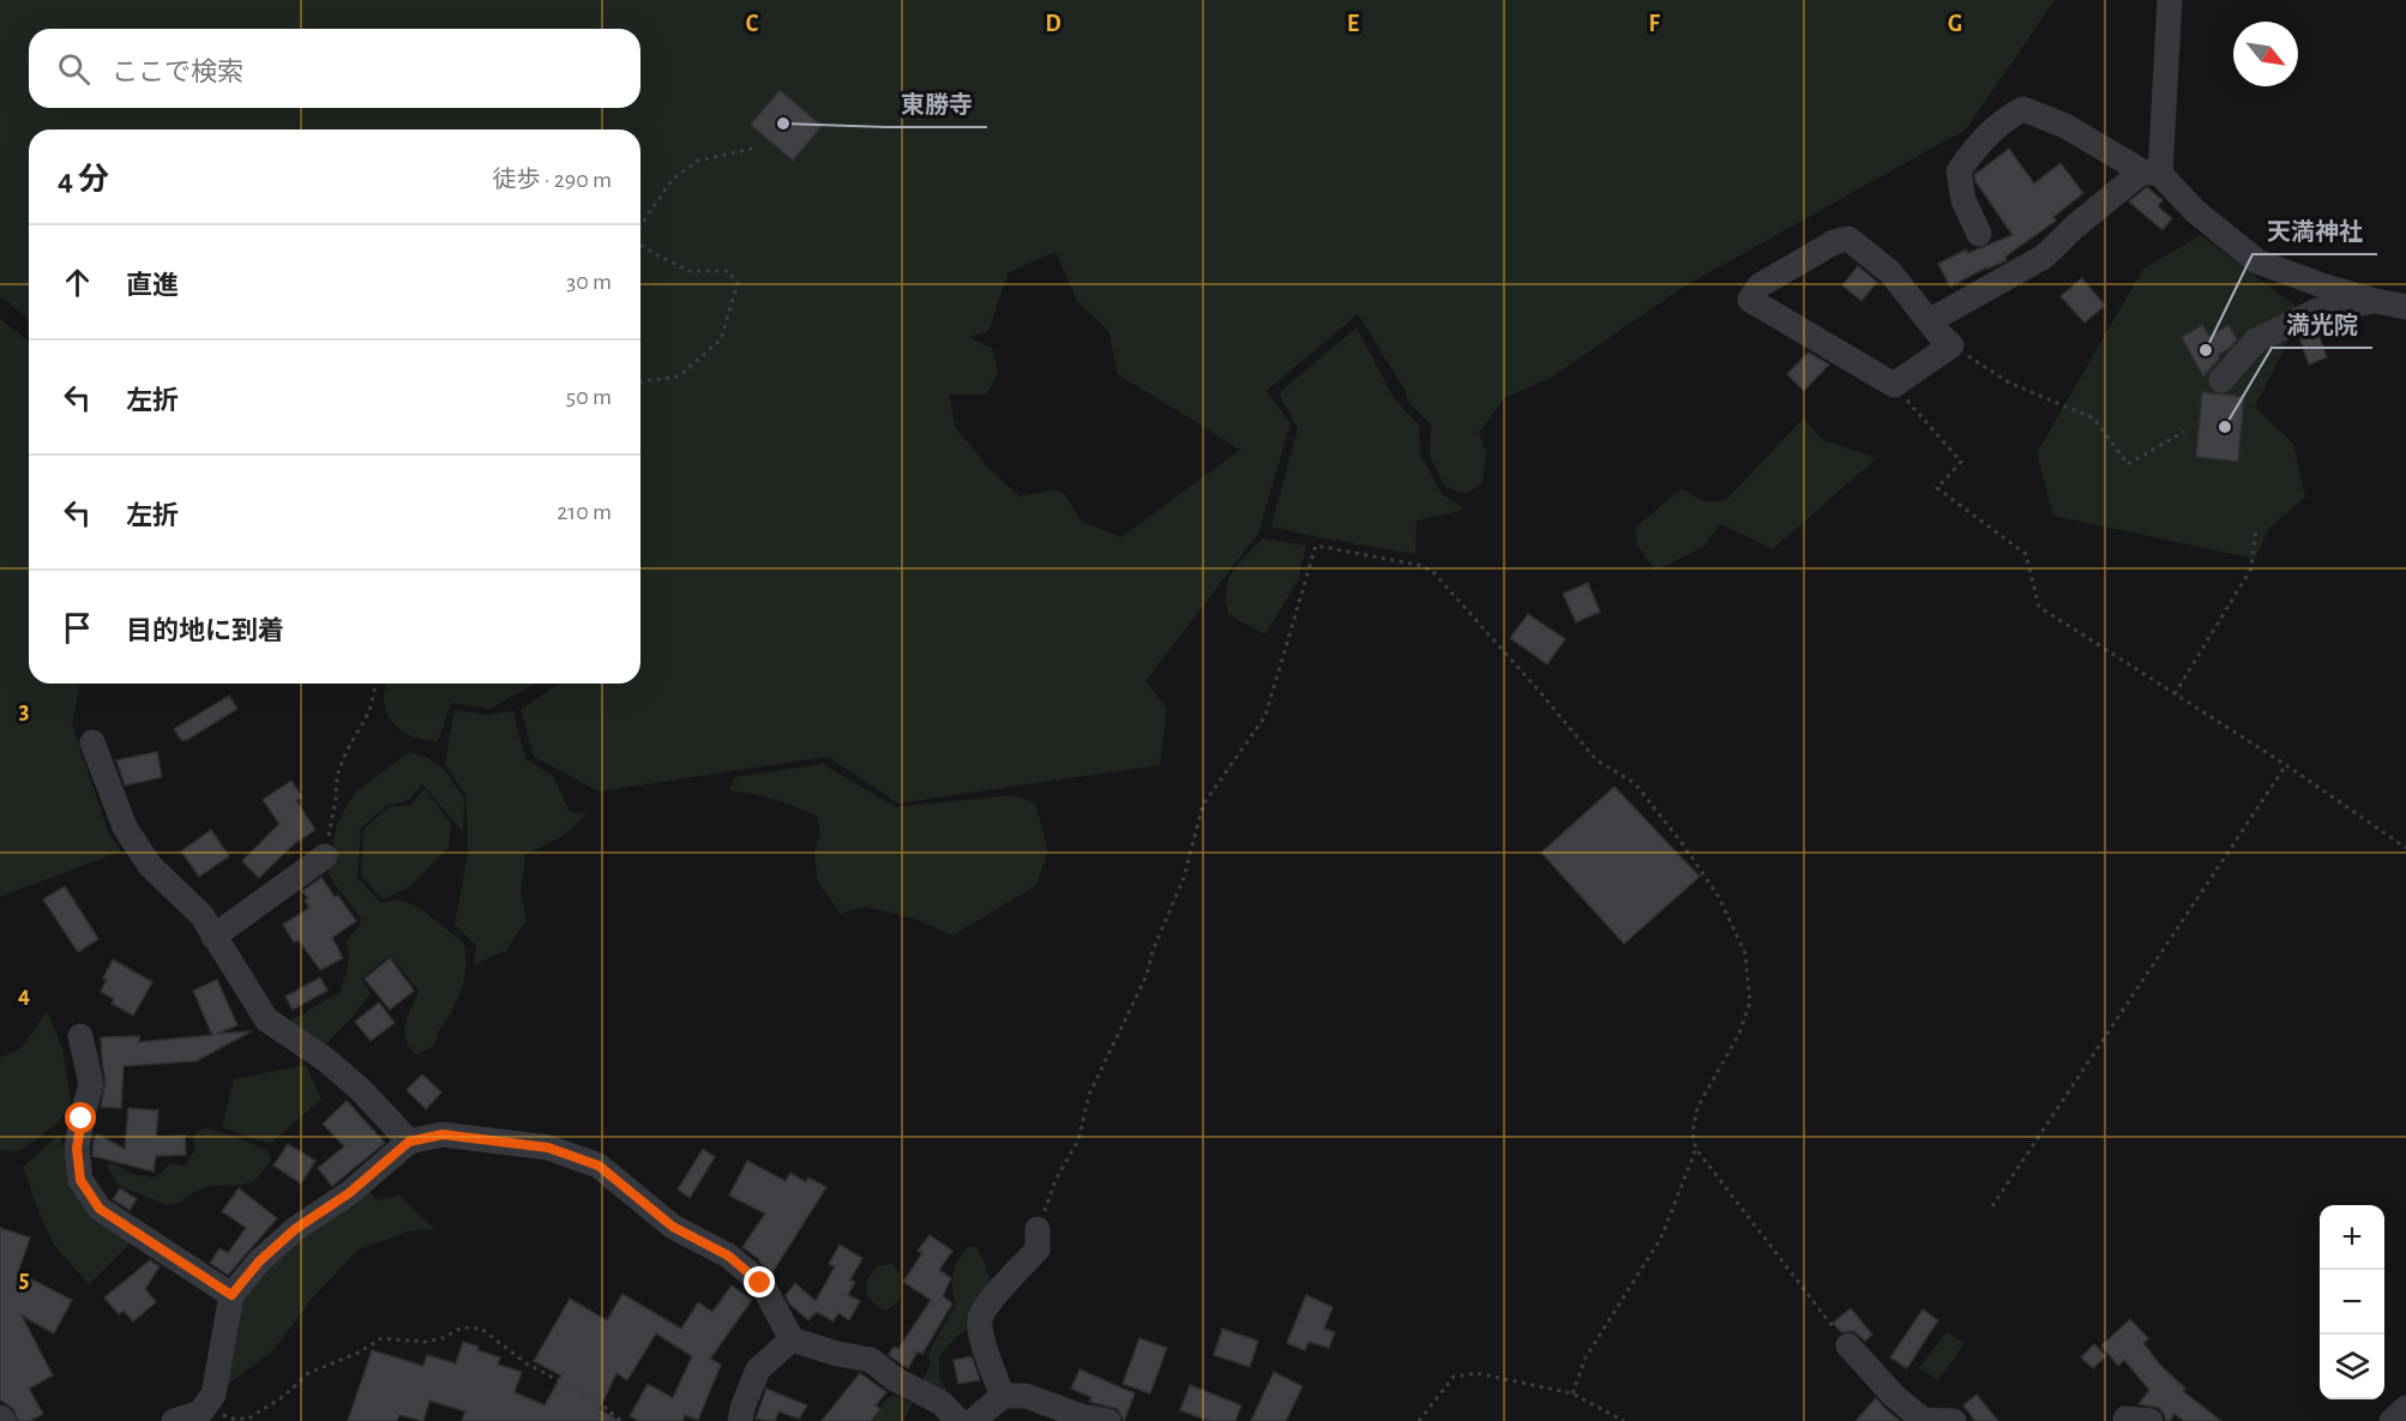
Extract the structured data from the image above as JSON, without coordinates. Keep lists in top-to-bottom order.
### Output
{
  "places": ["東勝寺", "天満神社", "満光院"],
  "north": "bottom right",
  "page": {
    "search": "ここで検索",
    "heading": ["4 分", "徒歩 · 290 m"],
    "list": [
      ["直進", "30 m"],
      ["左折", "50 m"],
      ["左折", "210 m"],
      "目的地に到着"
    ],
    "map_buttons": ["+", "−"]
  },
  "grid": {
    "columns": [
      "C",
      "D",
      "E",
      "F",
      "G"
    ],
    "rows": ["3", "4", "5"]
  }
}
